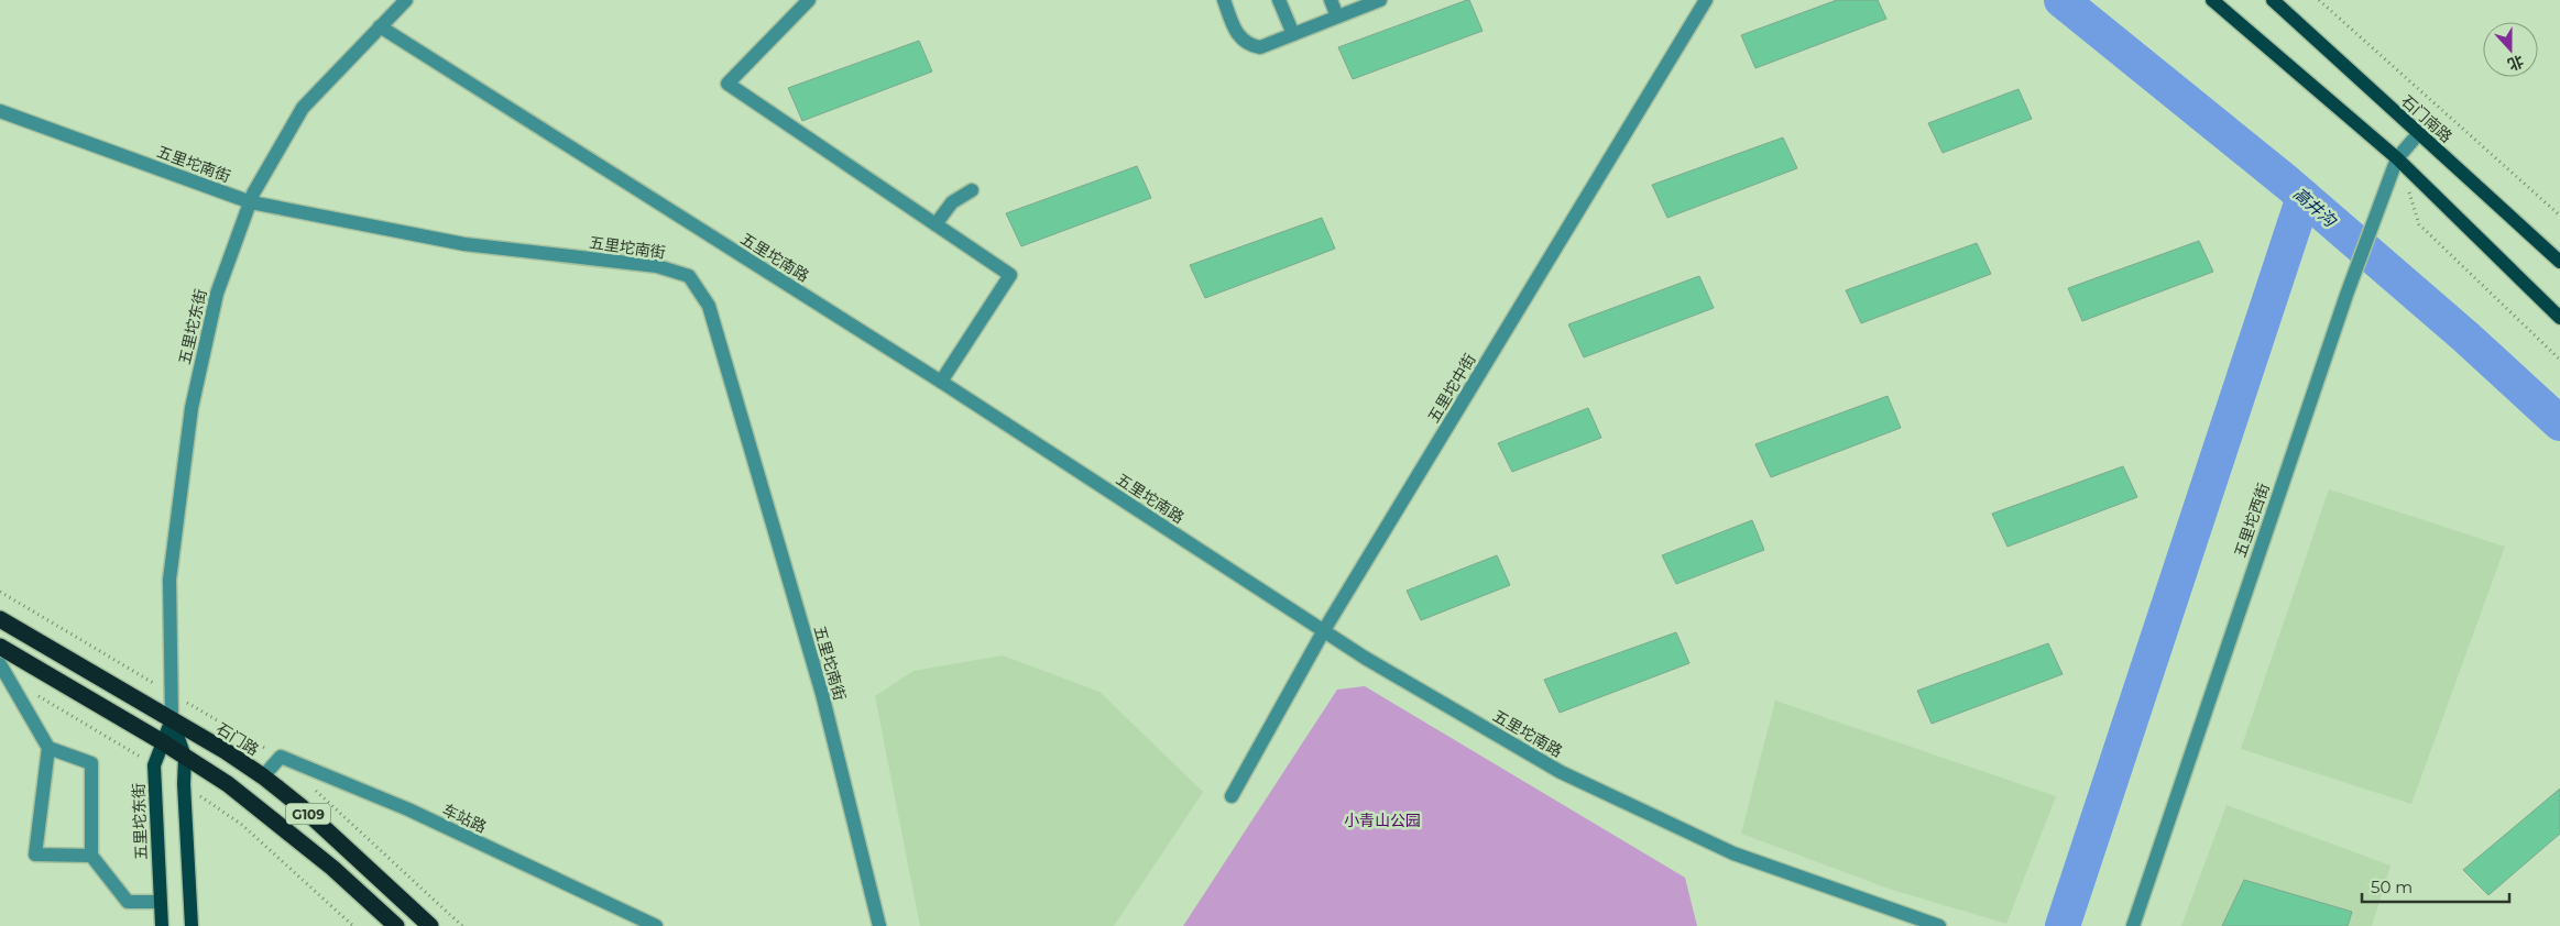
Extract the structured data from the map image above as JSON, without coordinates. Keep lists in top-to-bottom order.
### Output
{
  "streets": {
    "highway": ["石门路", "G109"],
    "main road": ["石门南路", "五里坨东街"],
    "street": [
      "五里坨南街",
      "五里坨南路",
      "五里坨中街",
      "五里坨西街",
      "车站路"
    ]
  },
  "crossings": [
    ["石门南路", "五里坨西街"],
    ["五里坨南街", "五里坨东街"],
    ["五里坨南路", "五里坨东街"],
    ["五里坨南路", "五里坨中街"],
    ["五里坨东街", "石门路"],
    ["五里坨东街", "G109"],
    ["石门路", "车站路"]
  ],
  "water": ["高井沟"],
  "parks": ["小青山公园"],
  "scale_bar": "50 m",
  "north": "bottom"
}
